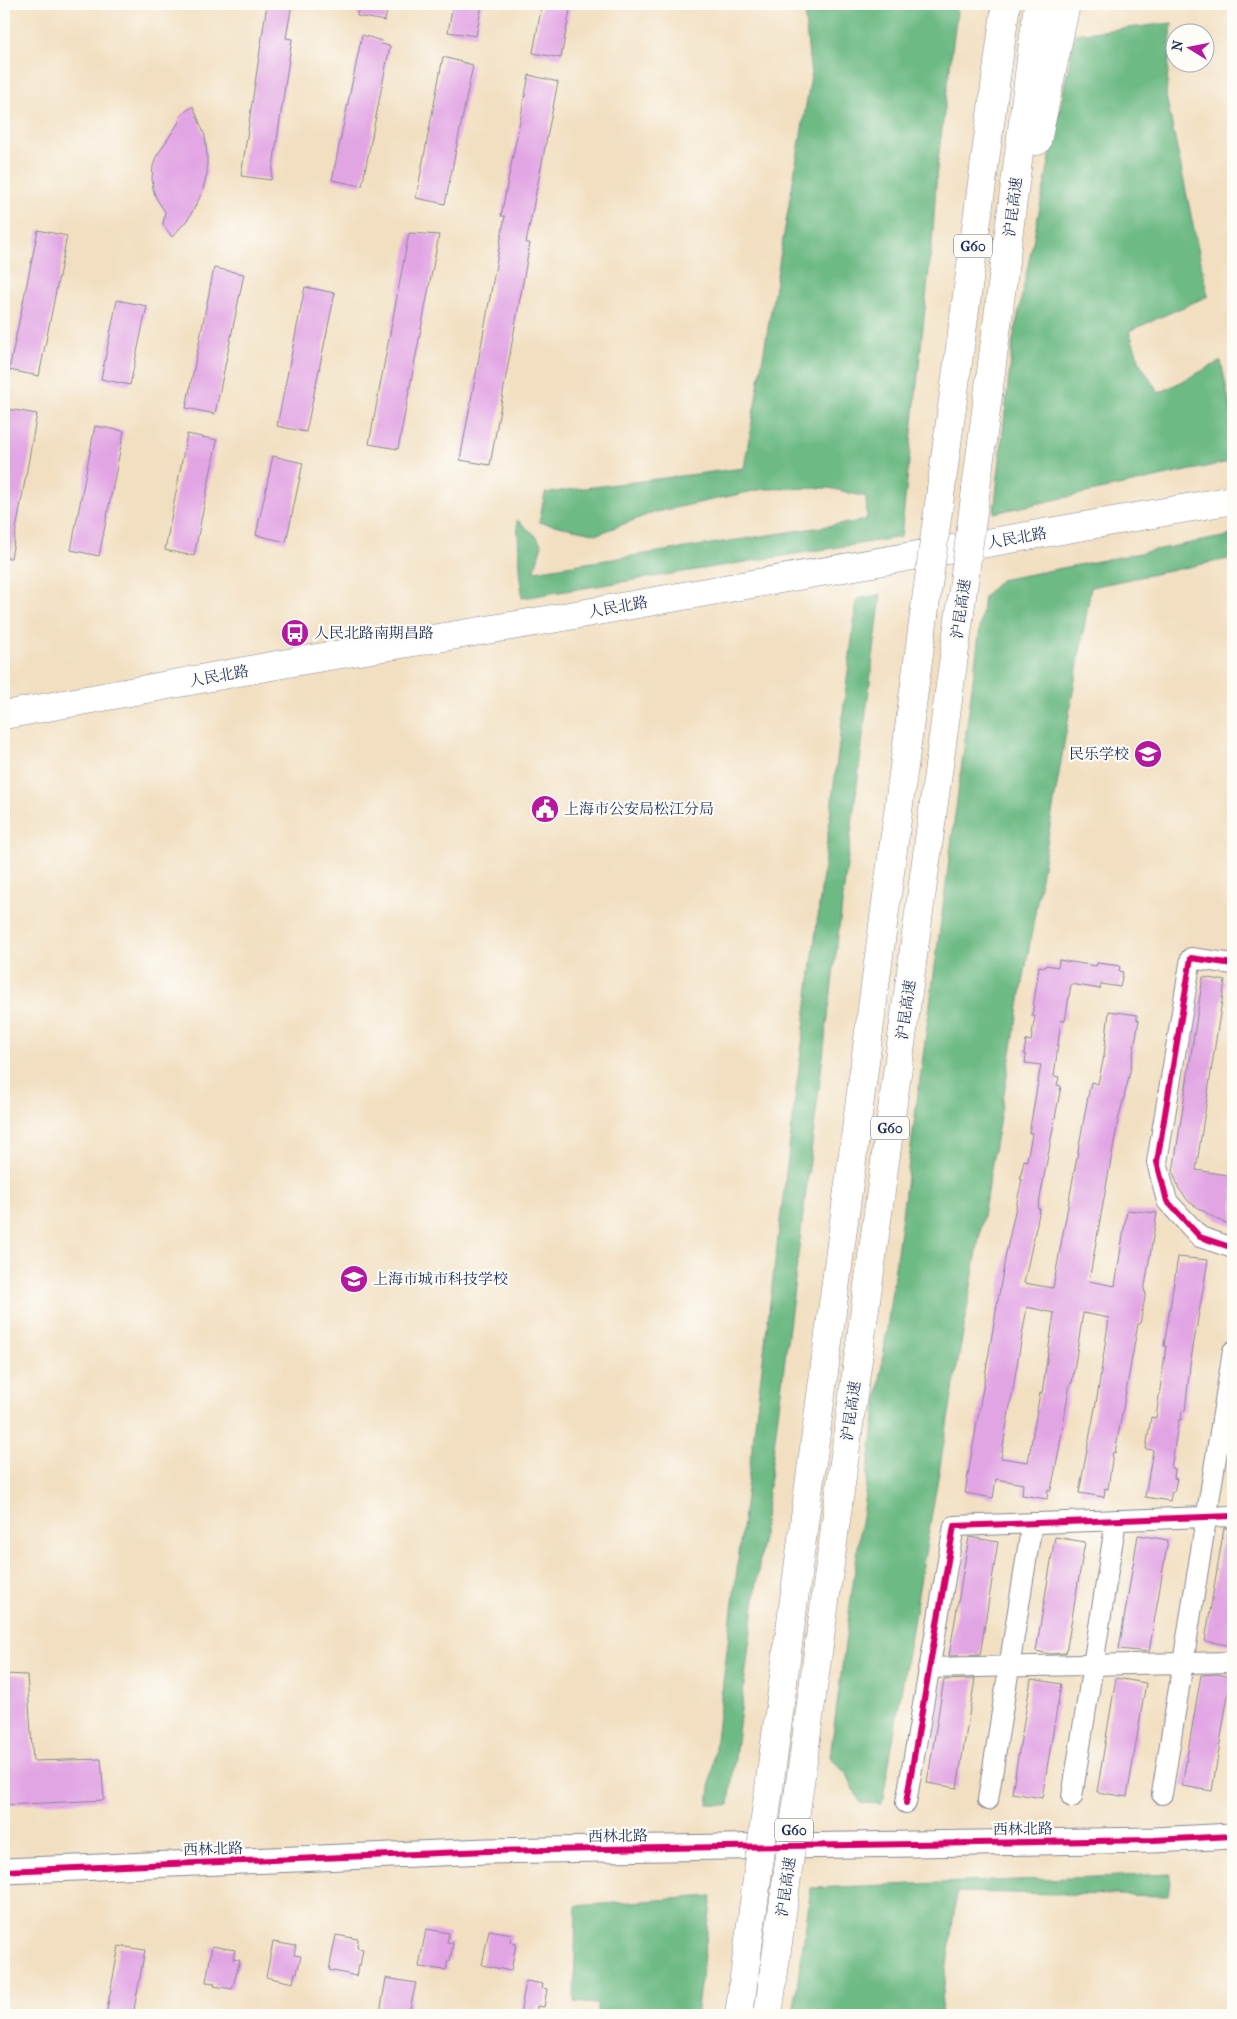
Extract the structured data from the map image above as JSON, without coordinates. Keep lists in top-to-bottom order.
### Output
{
  "streets": {
    "main road": ["沪昆高速", "G60", "人民北路"],
    "street": ["西林北路"]
  },
  "places": {
    "bus stop": ["人民北路南期昌路"],
    "school or university": ["民乐学校", "上海市城市科技学校"],
    "public building": ["上海市公安局松江分局"]
  },
  "north": "left"
}
